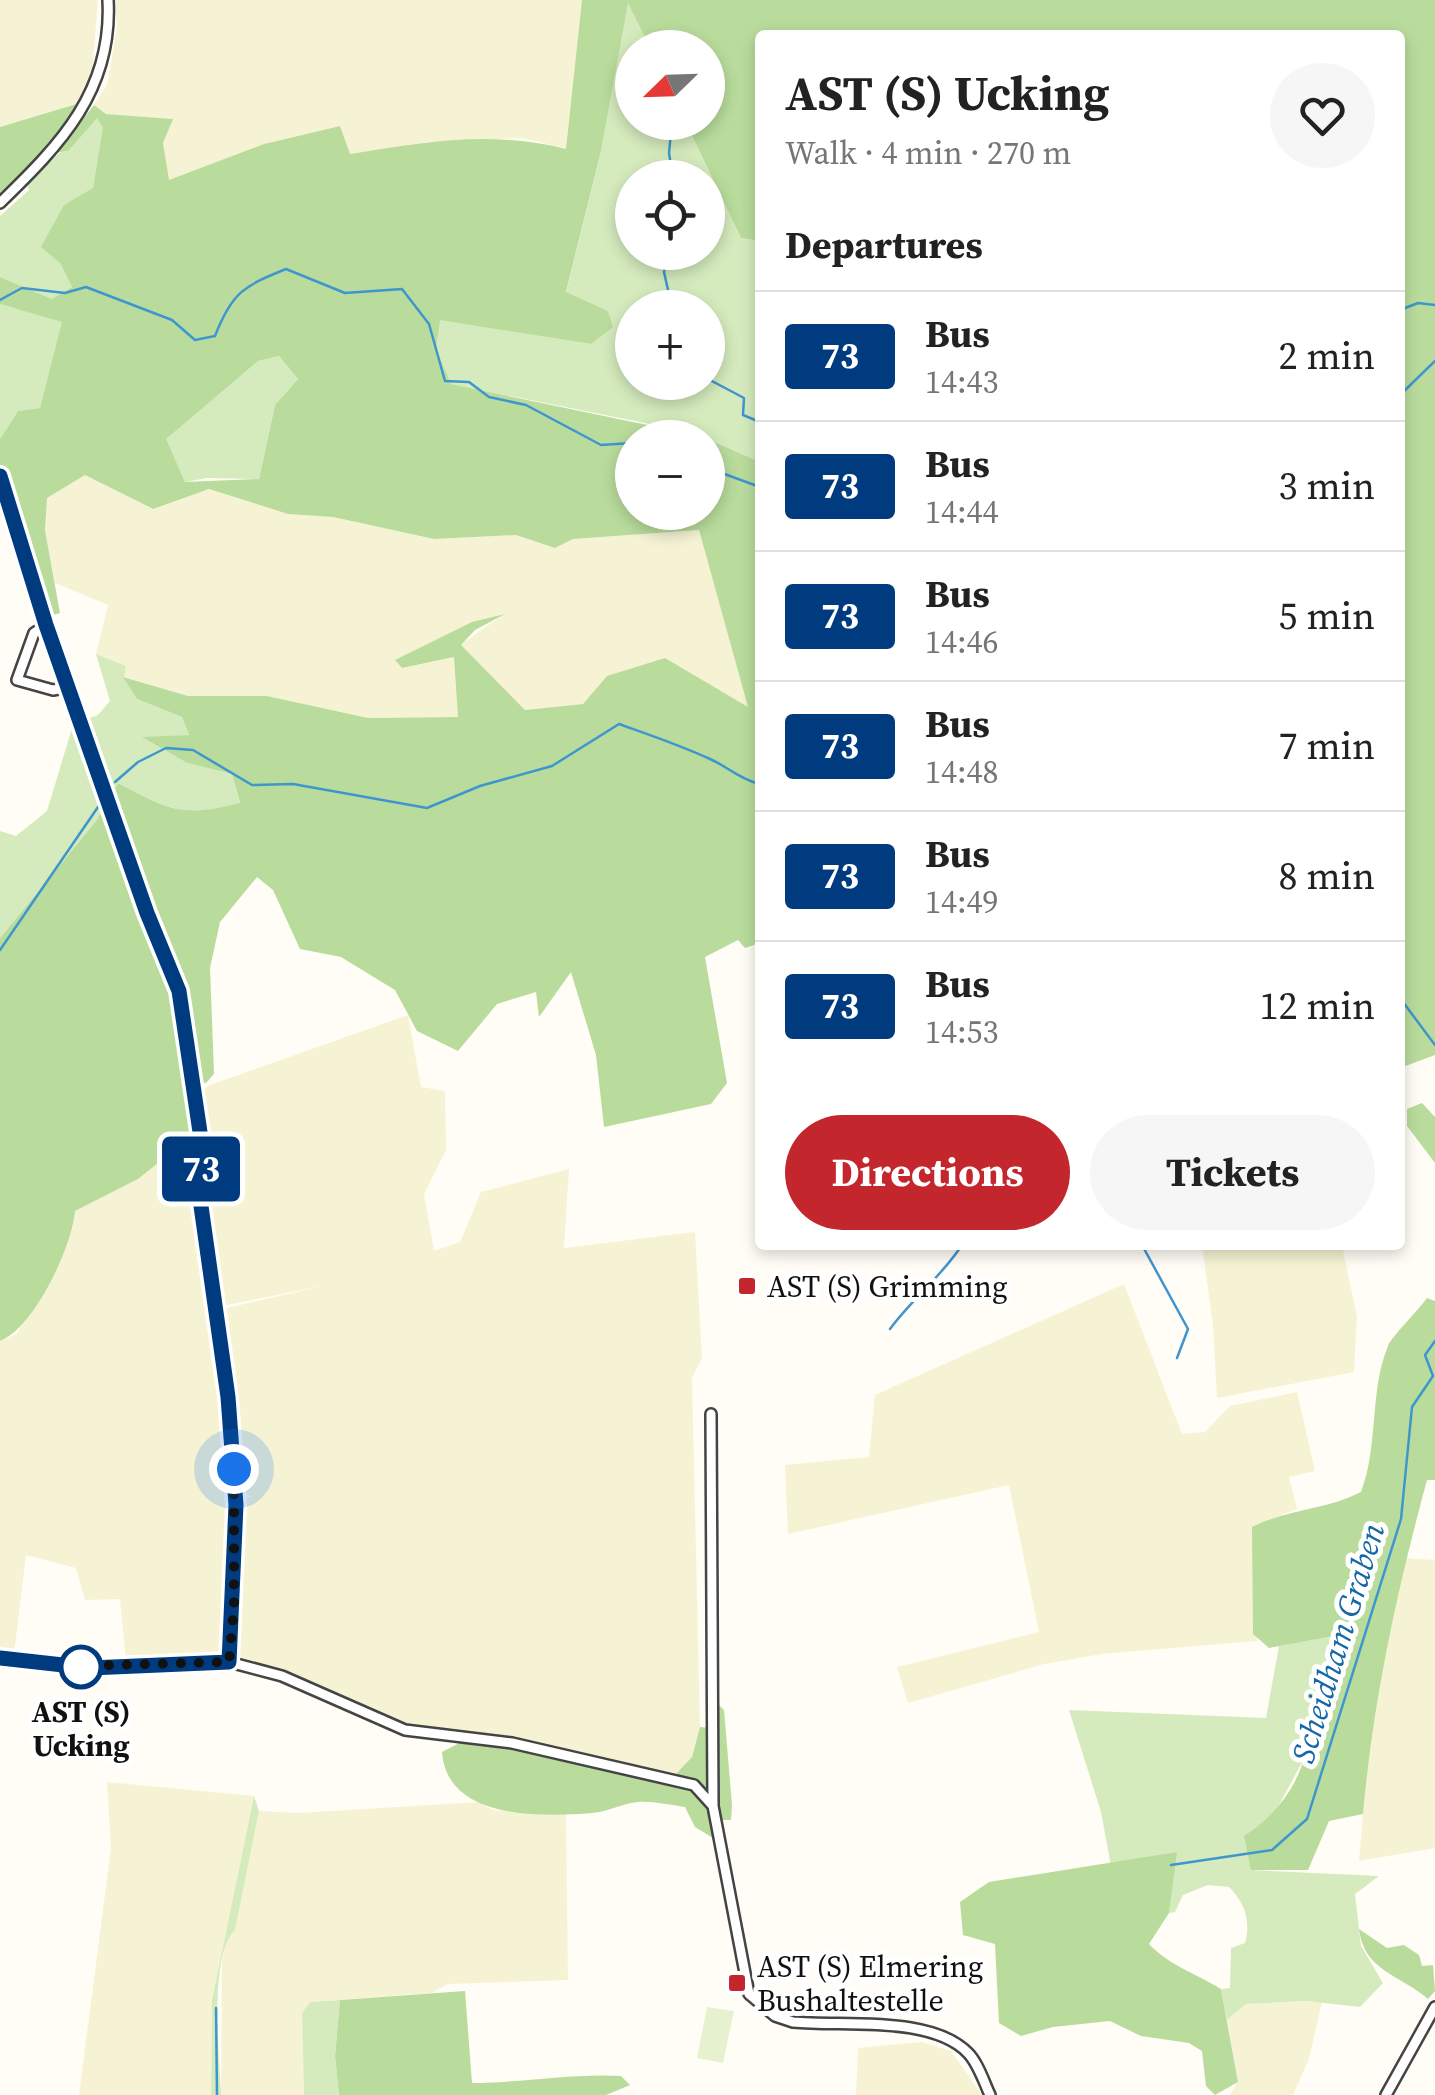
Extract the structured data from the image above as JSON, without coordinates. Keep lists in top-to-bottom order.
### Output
{
  "water": ["Scheidham Graben"],
  "places": {
    "transit": ["AST (S) Grimming", "AST (S) Elmering Bushaltestelle"],
    "other": ["AST (S) Ucking"]
  },
  "lines": ["bus line 73"],
  "north": "bottom left",
  "page": {
    "on_map": "73",
    "map_buttons": ["+", "−"],
    "heading": [
      ["AST (S) Ucking", "Walk · 4 min · 270 m"],
      "Departures"
    ],
    "list": [
      {
        "mark": "73",
        "name": "Bus",
        "note": "14:43",
        "value": "2 min"
      },
      {
        "mark": "73",
        "name": "Bus",
        "note": "14:44",
        "value": "3 min"
      },
      {
        "mark": "73",
        "name": "Bus",
        "note": "14:46",
        "value": "5 min"
      },
      {
        "mark": "73",
        "name": "Bus",
        "note": "14:48",
        "value": "7 min"
      },
      {
        "mark": "73",
        "name": "Bus",
        "note": "14:49",
        "value": "8 min"
      },
      {
        "mark": "73",
        "name": "Bus",
        "note": "14:53",
        "value": "12 min"
      }
    ],
    "buttons": ["Directions", "Tickets"]
  }
}
